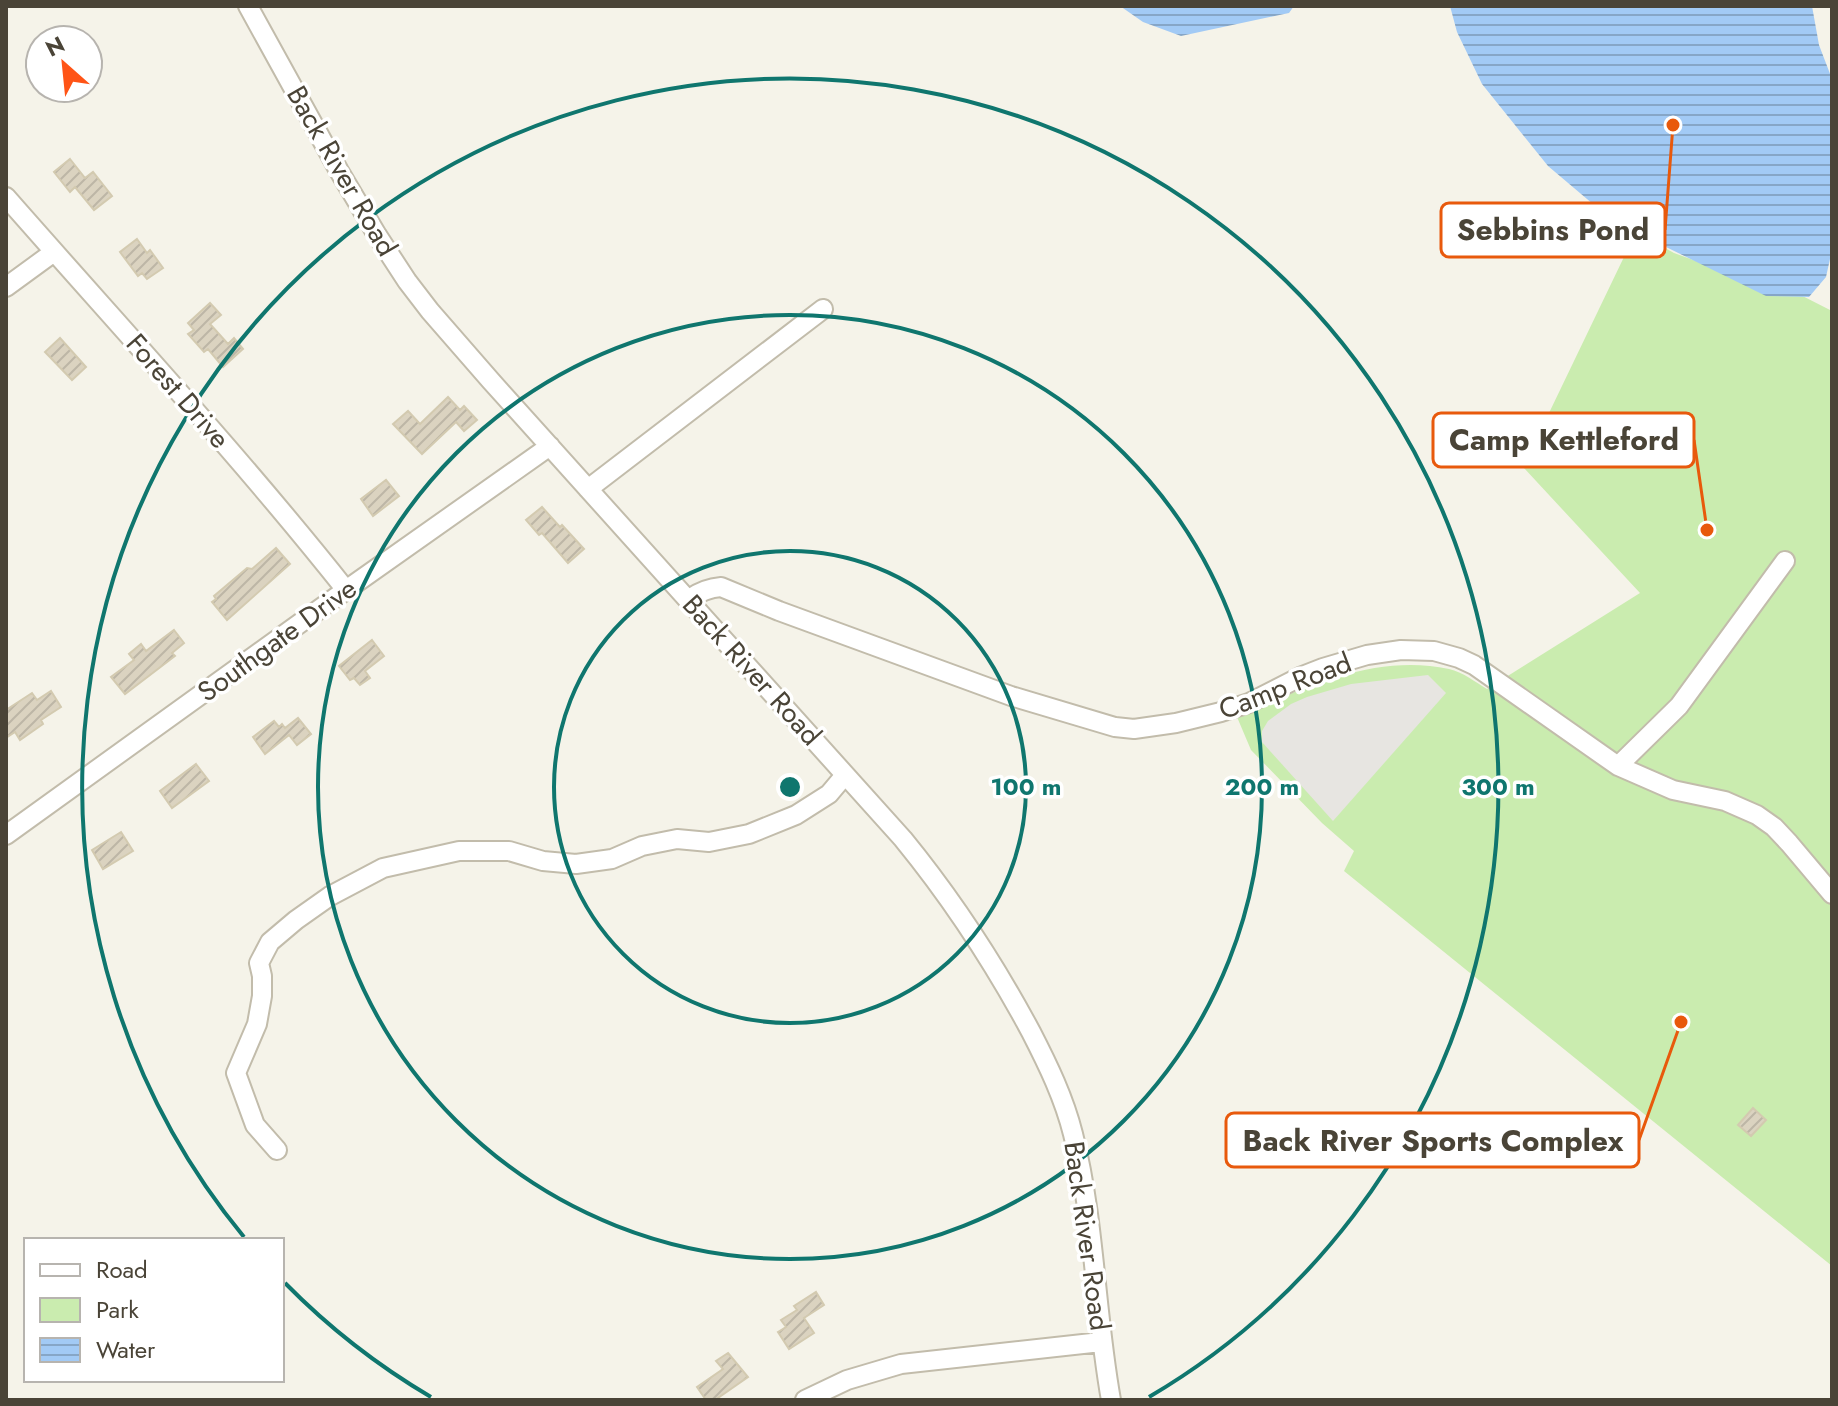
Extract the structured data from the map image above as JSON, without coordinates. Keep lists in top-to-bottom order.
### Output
{
  "streets": {
    "street": [
      "Back River Road",
      "Forest Drive",
      "Southgate Drive",
      "Camp Road"
    ]
  },
  "crossings": [
    ["Back River Road", "Southgate Drive"],
    ["Back River Road", "Camp Road"],
    ["Forest Drive", "Southgate Drive"]
  ],
  "places": ["Sebbins Pond", "Camp Kettleford", "Back River Sports Complex"],
  "legend": ["Road", "Park", "Water"],
  "north": "top left",
  "rings": ["100 m", "200 m", "300 m"]
}
